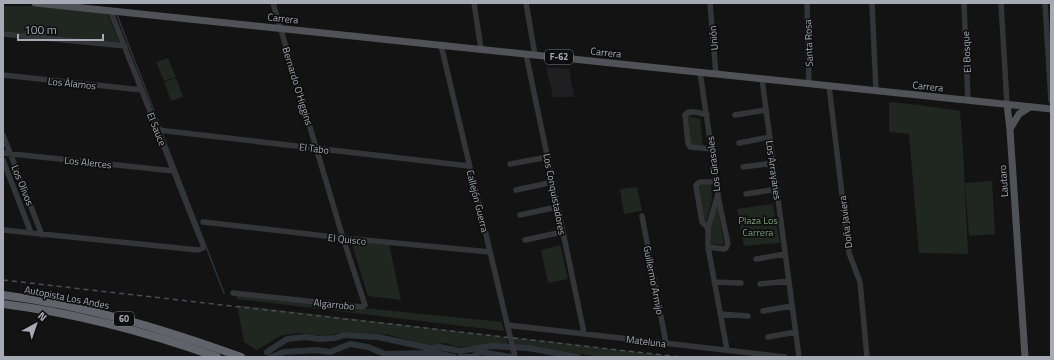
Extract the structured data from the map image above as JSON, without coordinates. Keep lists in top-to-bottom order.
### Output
{
  "streets": {
    "highway": ["Autopista Los Andes", "60"],
    "main road": ["Carrera", "F-62", "Lautaro"],
    "street": [
      "Unión",
      "Santa Rosa",
      "El Bosque",
      "Los Álamos",
      "Bernardo O'Higgins",
      "El Sauce",
      "El Tabo",
      "Los Alerces",
      "Los Girasoles",
      "Los Arrayanes",
      "Los Olivos",
      "Los Conquistadores",
      "Callejón Guerra",
      "Doña Javiera",
      "El Quisco",
      "Guillermo Armijo",
      "Algarrobo",
      "Mateluna"
    ]
  },
  "crossings": [
    ["Carrera", "Unión"],
    ["Carrera", "Santa Rosa"],
    ["Carrera", "El Bosque"],
    ["Carrera", "F-62"],
    ["Carrera", "Bernardo O'Higgins"],
    ["Carrera", "El Sauce"],
    ["Carrera", "Los Girasoles"],
    ["Carrera", "Los Arrayanes"],
    ["Carrera", "Lautaro"],
    ["Carrera", "Los Conquistadores"],
    ["Carrera", "Callejón Guerra"],
    ["Carrera", "Doña Javiera"],
    ["F-62", "El Sauce"],
    ["Los Álamos", "El Sauce"],
    ["Bernardo O'Higgins", "El Tabo"],
    ["Bernardo O'Higgins", "El Quisco"],
    ["Bernardo O'Higgins", "Algarrobo"],
    ["El Sauce", "El Tabo"],
    ["El Sauce", "Los Alerces"],
    ["El Sauce", "Los Olivos"],
    ["El Tabo", "Callejón Guerra"],
    ["Los Alerces", "Los Olivos"],
    ["Los Girasoles", "Mateluna"],
    ["Los Conquistadores", "Mateluna"],
    ["Callejón Guerra", "El Quisco"],
    ["Callejón Guerra", "Mateluna"],
    ["El Quisco", "Algarrobo"],
    ["Guillermo Armijo", "Mateluna"]
  ],
  "parks": ["Plaza Los Carrera"],
  "scale_bar": "100 m",
  "north": "top right"
}
